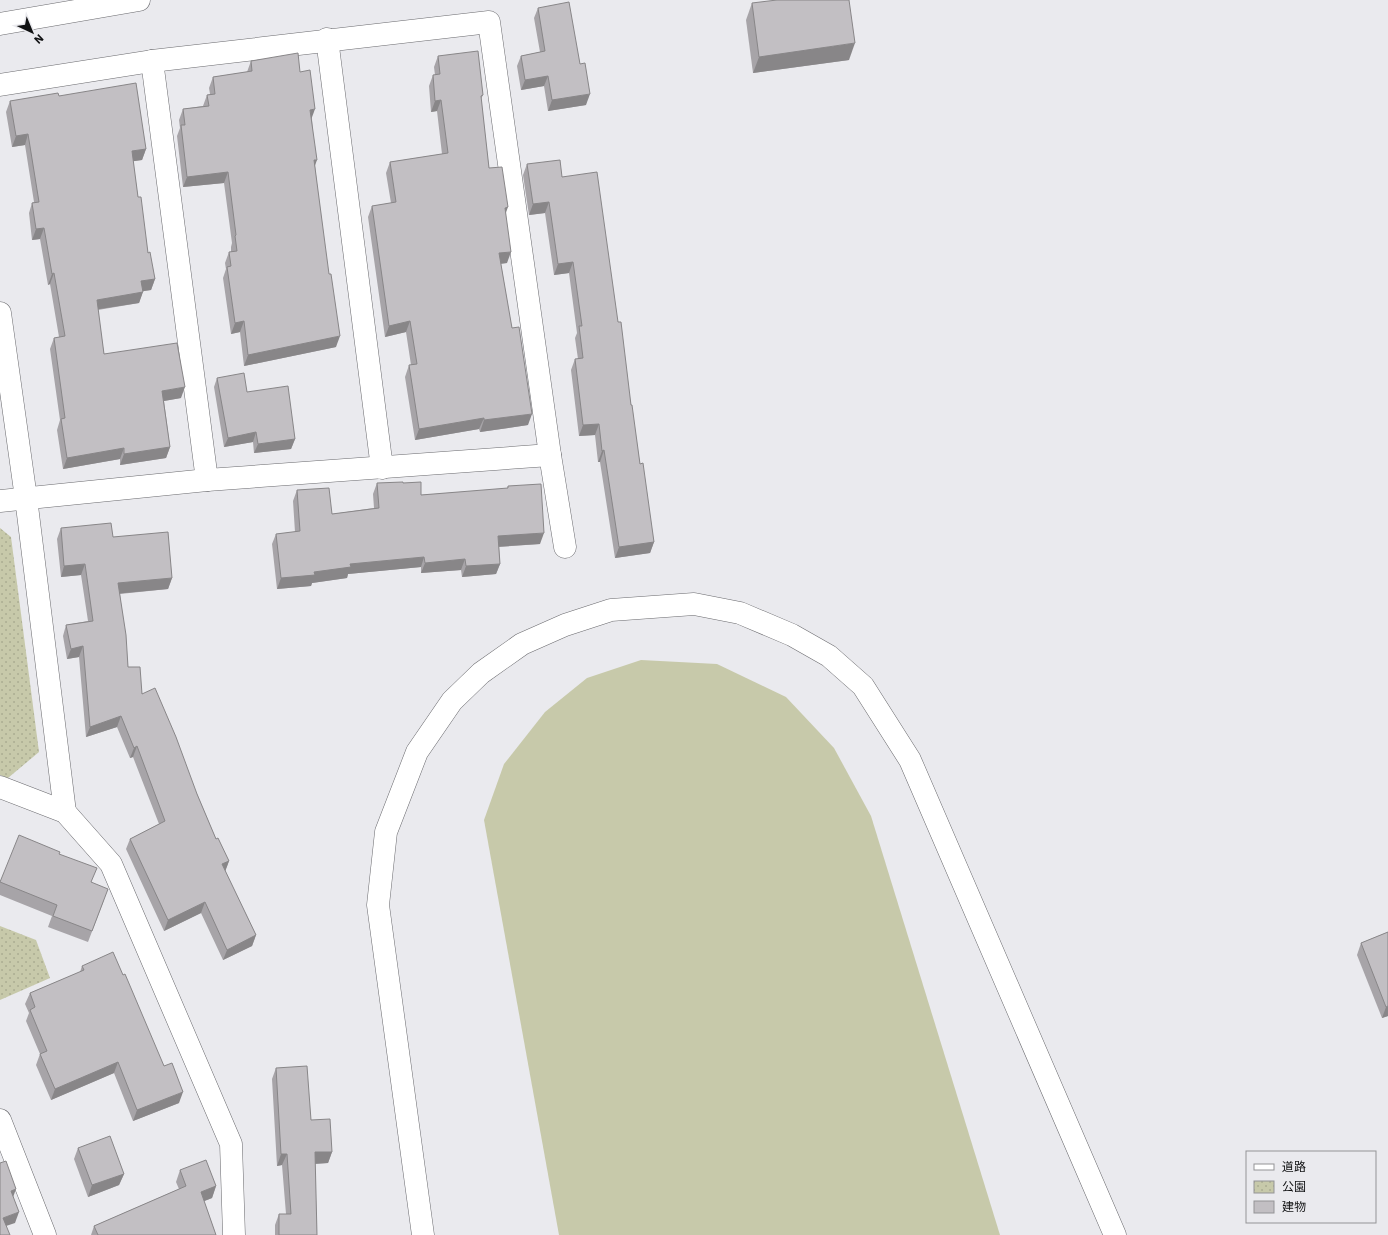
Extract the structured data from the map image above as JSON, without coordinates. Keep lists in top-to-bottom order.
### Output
{
  "legend": ["道路", "公園", "建物"],
  "north": "bottom right"
}
